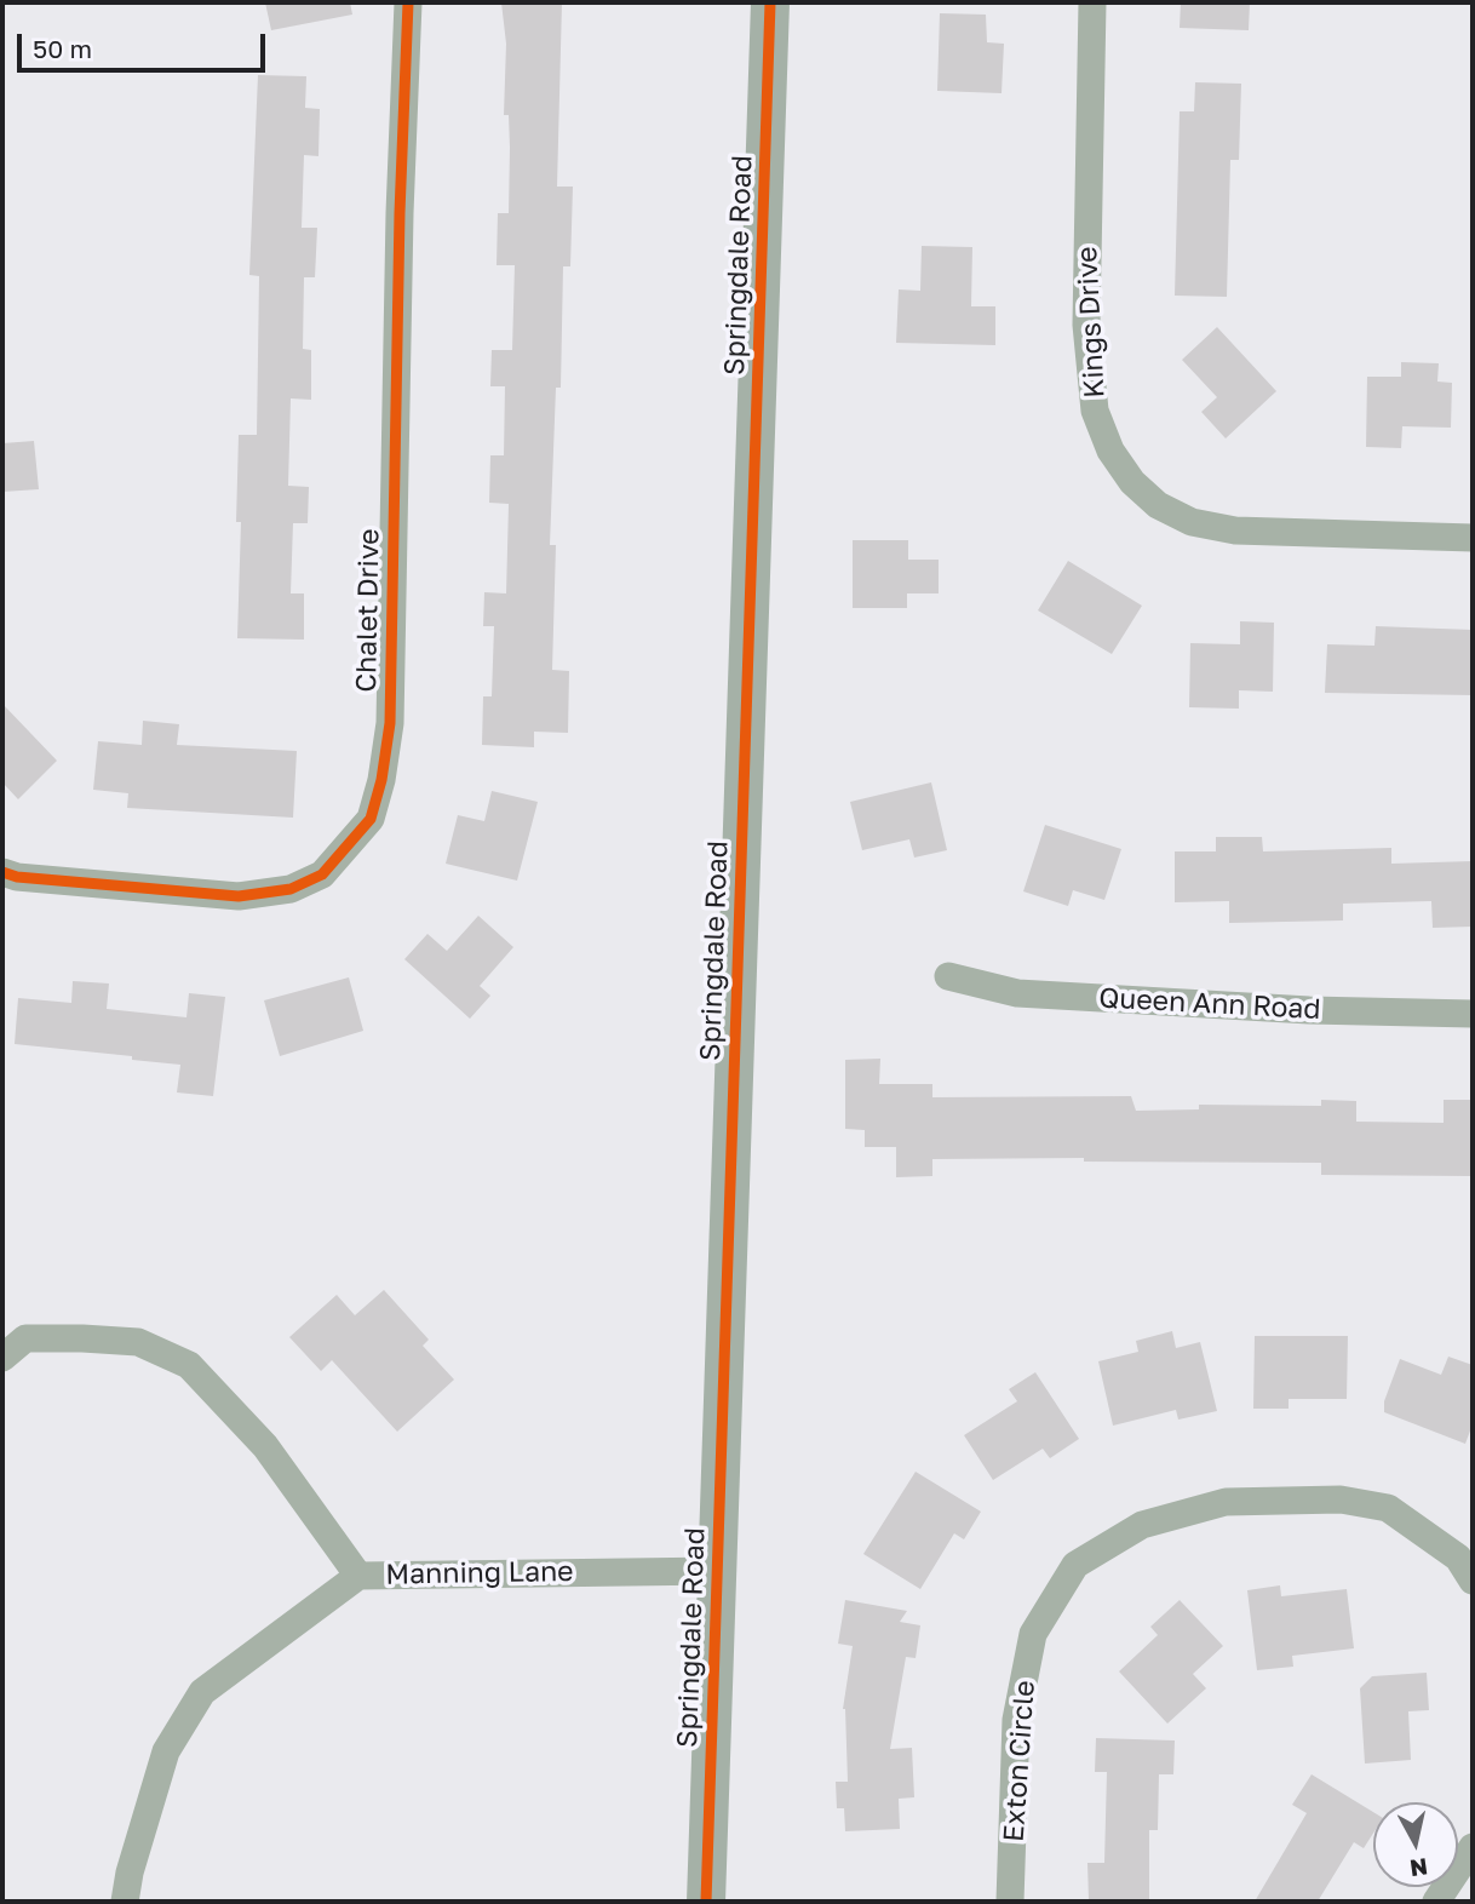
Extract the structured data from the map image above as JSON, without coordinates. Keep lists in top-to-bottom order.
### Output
{
  "streets": {
    "main road": ["Springdale Road"],
    "street": [
      "Kings Drive",
      "Chalet Drive",
      "Queen Ann Road",
      "Manning Lane",
      "Exton Circle"
    ]
  },
  "crossings": [
    ["Springdale Road", "Manning Lane"]
  ],
  "scale_bar": "50 m",
  "north": "bottom"
}
